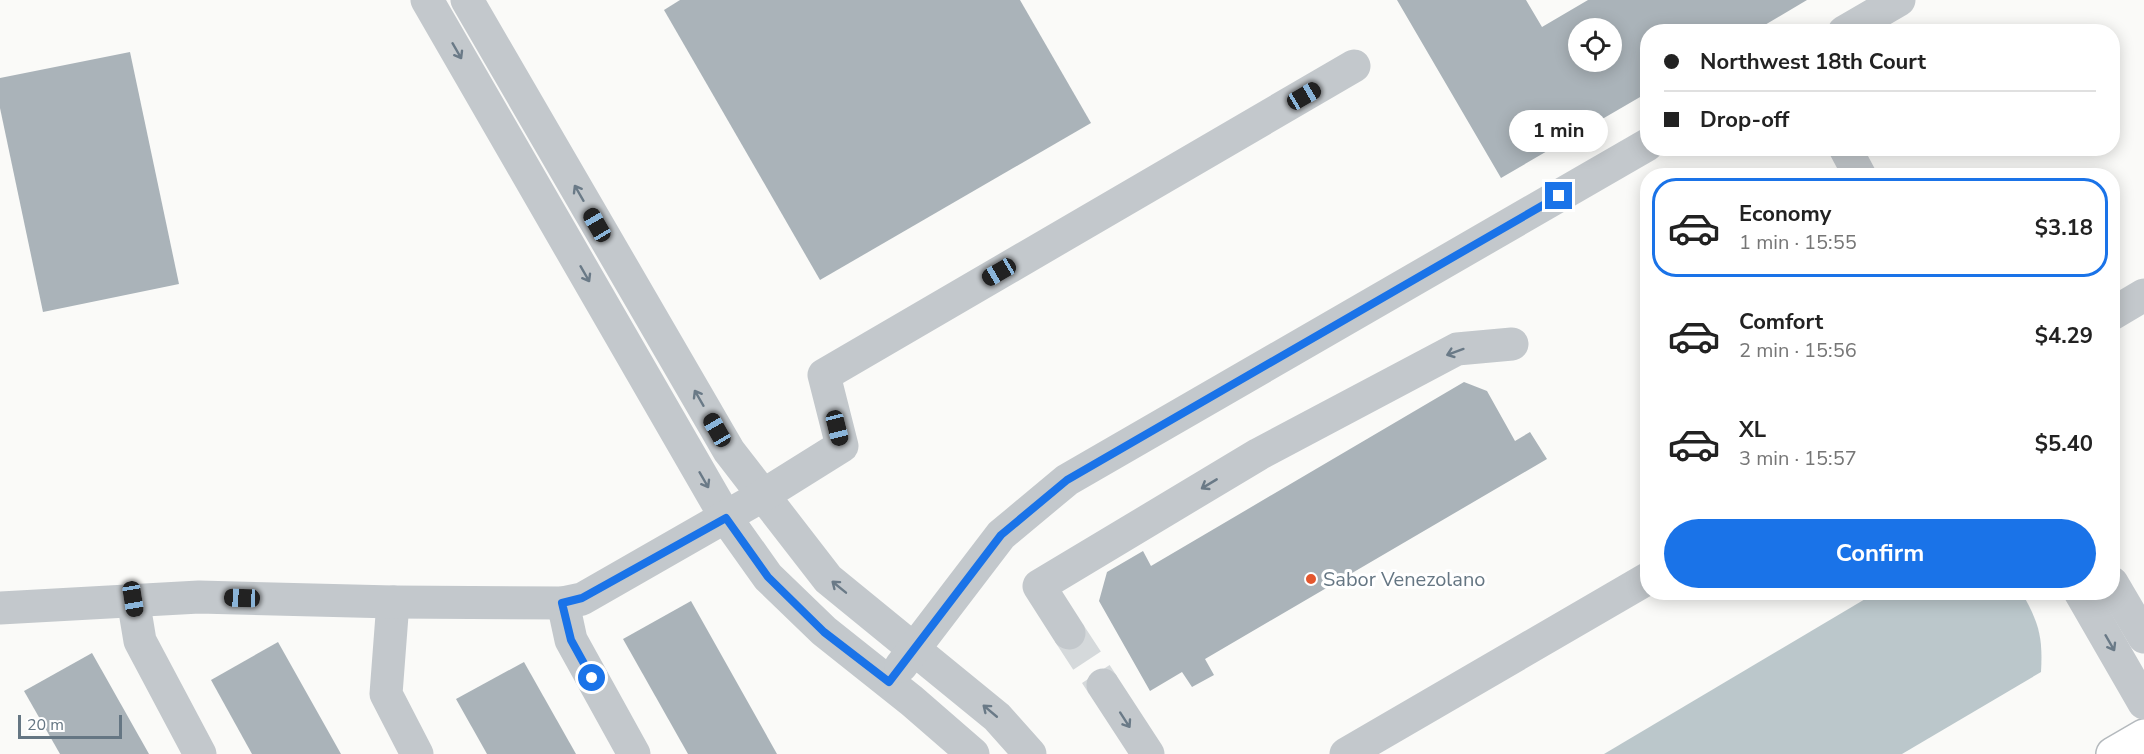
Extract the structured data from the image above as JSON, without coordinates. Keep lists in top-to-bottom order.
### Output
{
  "places": ["Sabor Venezolano"],
  "scale_bar": "20 m",
  "page": {
    "banner": ["Northwest 18th Court", "Drop-off"],
    "bubble": "1 min",
    "list": [
      {
        "name": "Economy",
        "note": "1 min · 15:55",
        "value": "$3.18"
      },
      {
        "name": "Comfort",
        "note": "2 min · 15:56",
        "value": "$4.29"
      },
      {
        "name": "XL",
        "note": "3 min · 15:57",
        "value": "$5.40"
      }
    ],
    "buttons": "Confirm",
    "scale": "20 m"
  }
}
